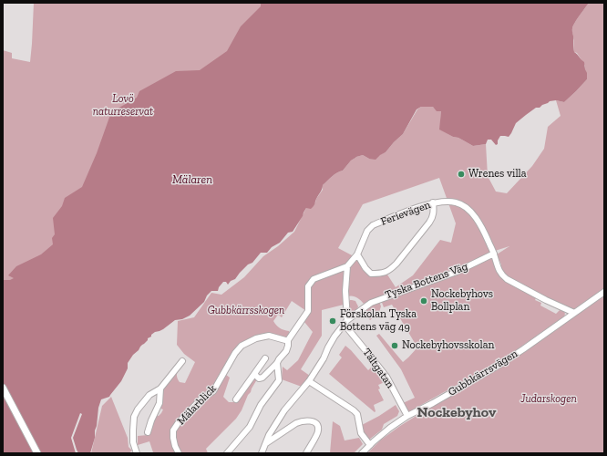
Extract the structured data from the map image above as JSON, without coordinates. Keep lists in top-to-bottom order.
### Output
{
  "streets": {
    "street": [
      "Ferievägen",
      "Tyska Bottens Väg",
      "Tältgatan",
      "Gubbkärrsvägen",
      "Mälarblick"
    ]
  },
  "crossings": [
    ["Ferievägen", "Tyska Bottens Väg"],
    ["Ferievägen", "Gubbkärrsvägen"],
    ["Ferievägen", "Mälarblick"],
    ["Tyska Bottens Väg", "Tältgatan"],
    ["Tältgatan", "Gubbkärrsvägen"]
  ],
  "districts": ["Nockebyhov"],
  "water": ["Mälaren"],
  "parks": ["Lovö naturreservat", "Gubbkärrsskogen", "Judarskogen"],
  "places": [
    "Wrenes villa",
    "Nockebyhovs Bollplan",
    "Förskolan Tyska Bottens väg 49",
    "Nockebyhovsskolan"
  ]
}
